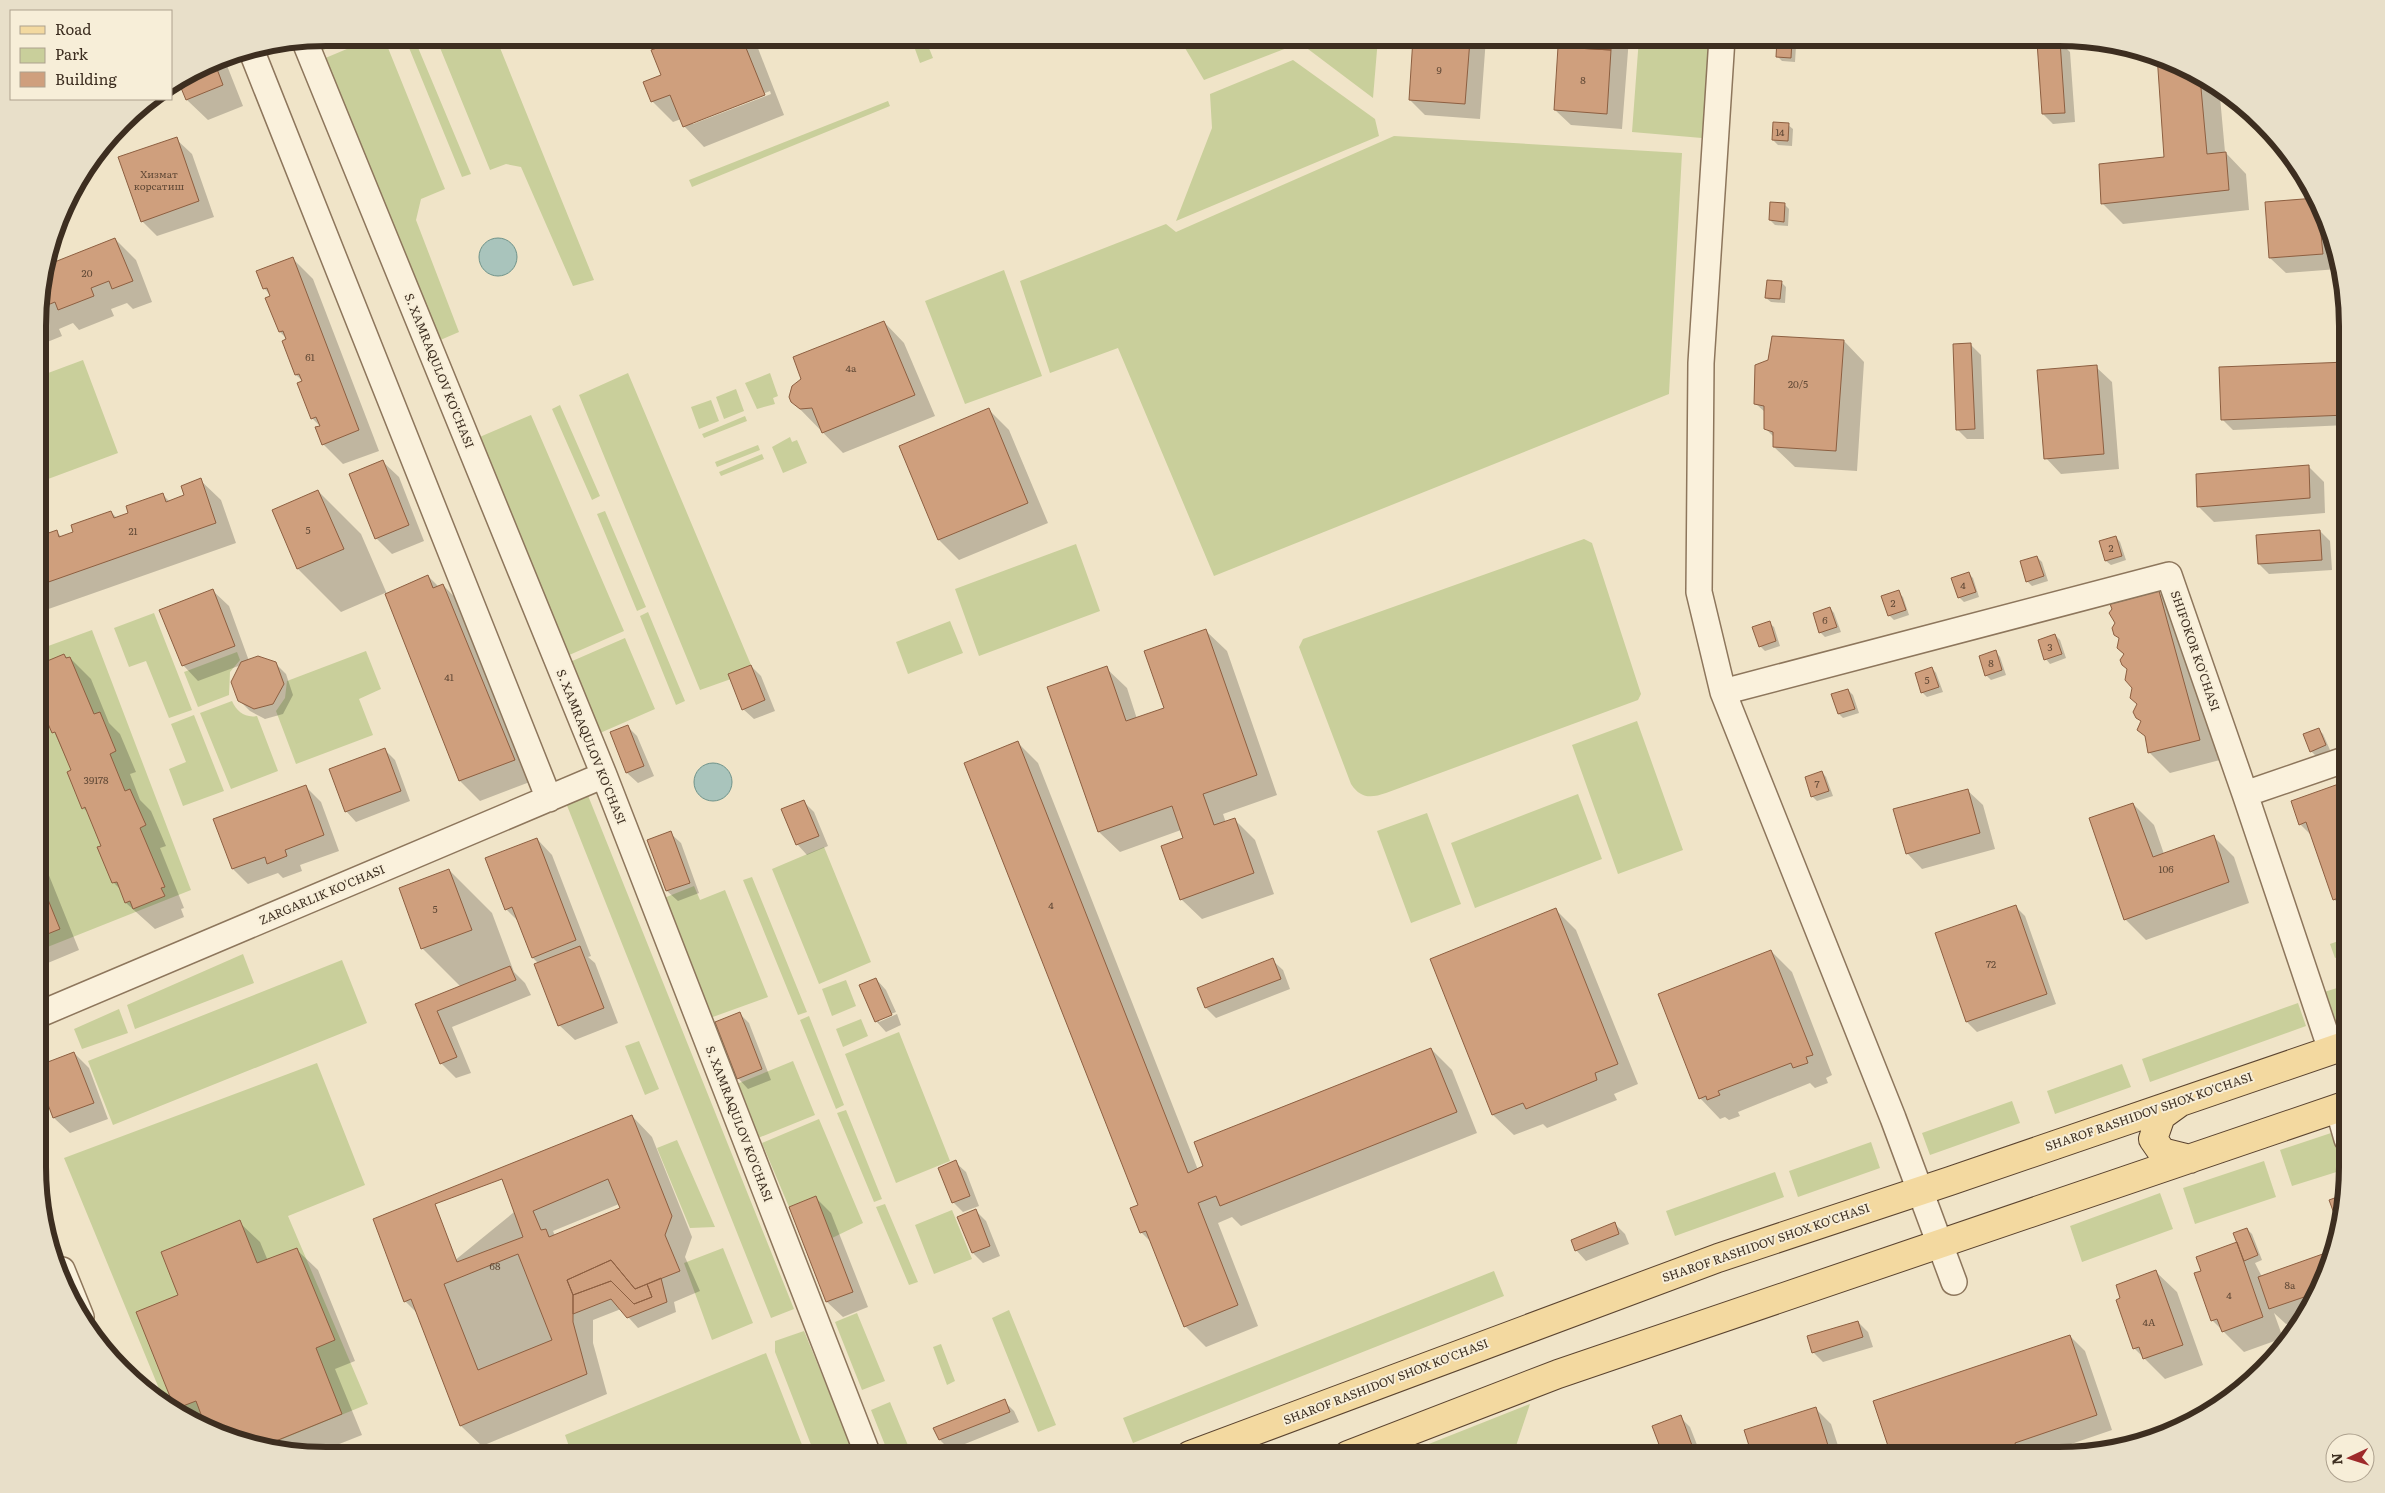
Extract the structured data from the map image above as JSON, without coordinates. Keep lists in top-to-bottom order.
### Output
{
  "streets": {
    "main road": ["SHAROF RASHIDOV SHOX KO'CHASI"],
    "street": ["S. XAMRAQULOV KO'CHASI", "SHIFOKOR KO'CHASI", "ZARGARLIK KO'CHASI"]
  },
  "crossings": [
    ["S. XAMRAQULOV KO'CHASI", "ZARGARLIK KO'CHASI"],
    ["SHIFOKOR KO'CHASI", "SHAROF RASHIDOV SHOX KO'CHASI"]
  ],
  "house_numbers": [
    "9",
    "8",
    "14",
    "Хизмат корсатиш",
    "20",
    "61",
    "4a",
    "20/5",
    "5",
    "21",
    "2",
    "4",
    "2",
    "6",
    "3",
    "8",
    "41",
    "5",
    "39178",
    "7",
    "106",
    "4",
    "5",
    "72",
    "68",
    "8a",
    "4",
    "4А"
  ],
  "legend": ["Road", "Park", "Building"],
  "north": "left"
}
